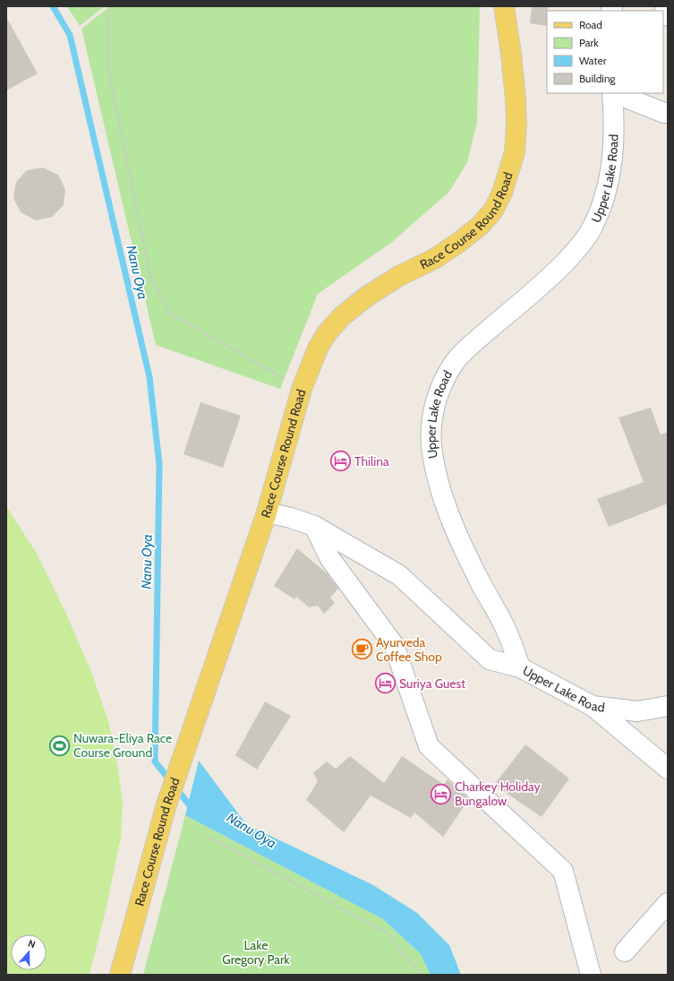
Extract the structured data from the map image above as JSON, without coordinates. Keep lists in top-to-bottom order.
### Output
{
  "streets": {
    "main road": ["Race Course Round Road"],
    "street": ["Upper Lake Road"]
  },
  "water": ["Nanu Oya"],
  "parks": ["Lake Gregory Park"],
  "places": {
    "hotel": ["Thilina", "Suriya Guest", "Charkey Holiday Bungalow"],
    "cafe": ["Ayurveda Coffee Shop"],
    "sports": ["Nuwara-Eliya Race Course Ground"]
  },
  "legend": [
    "Road",
    "Park",
    "Water",
    "Building"
  ],
  "north": "top"
}
